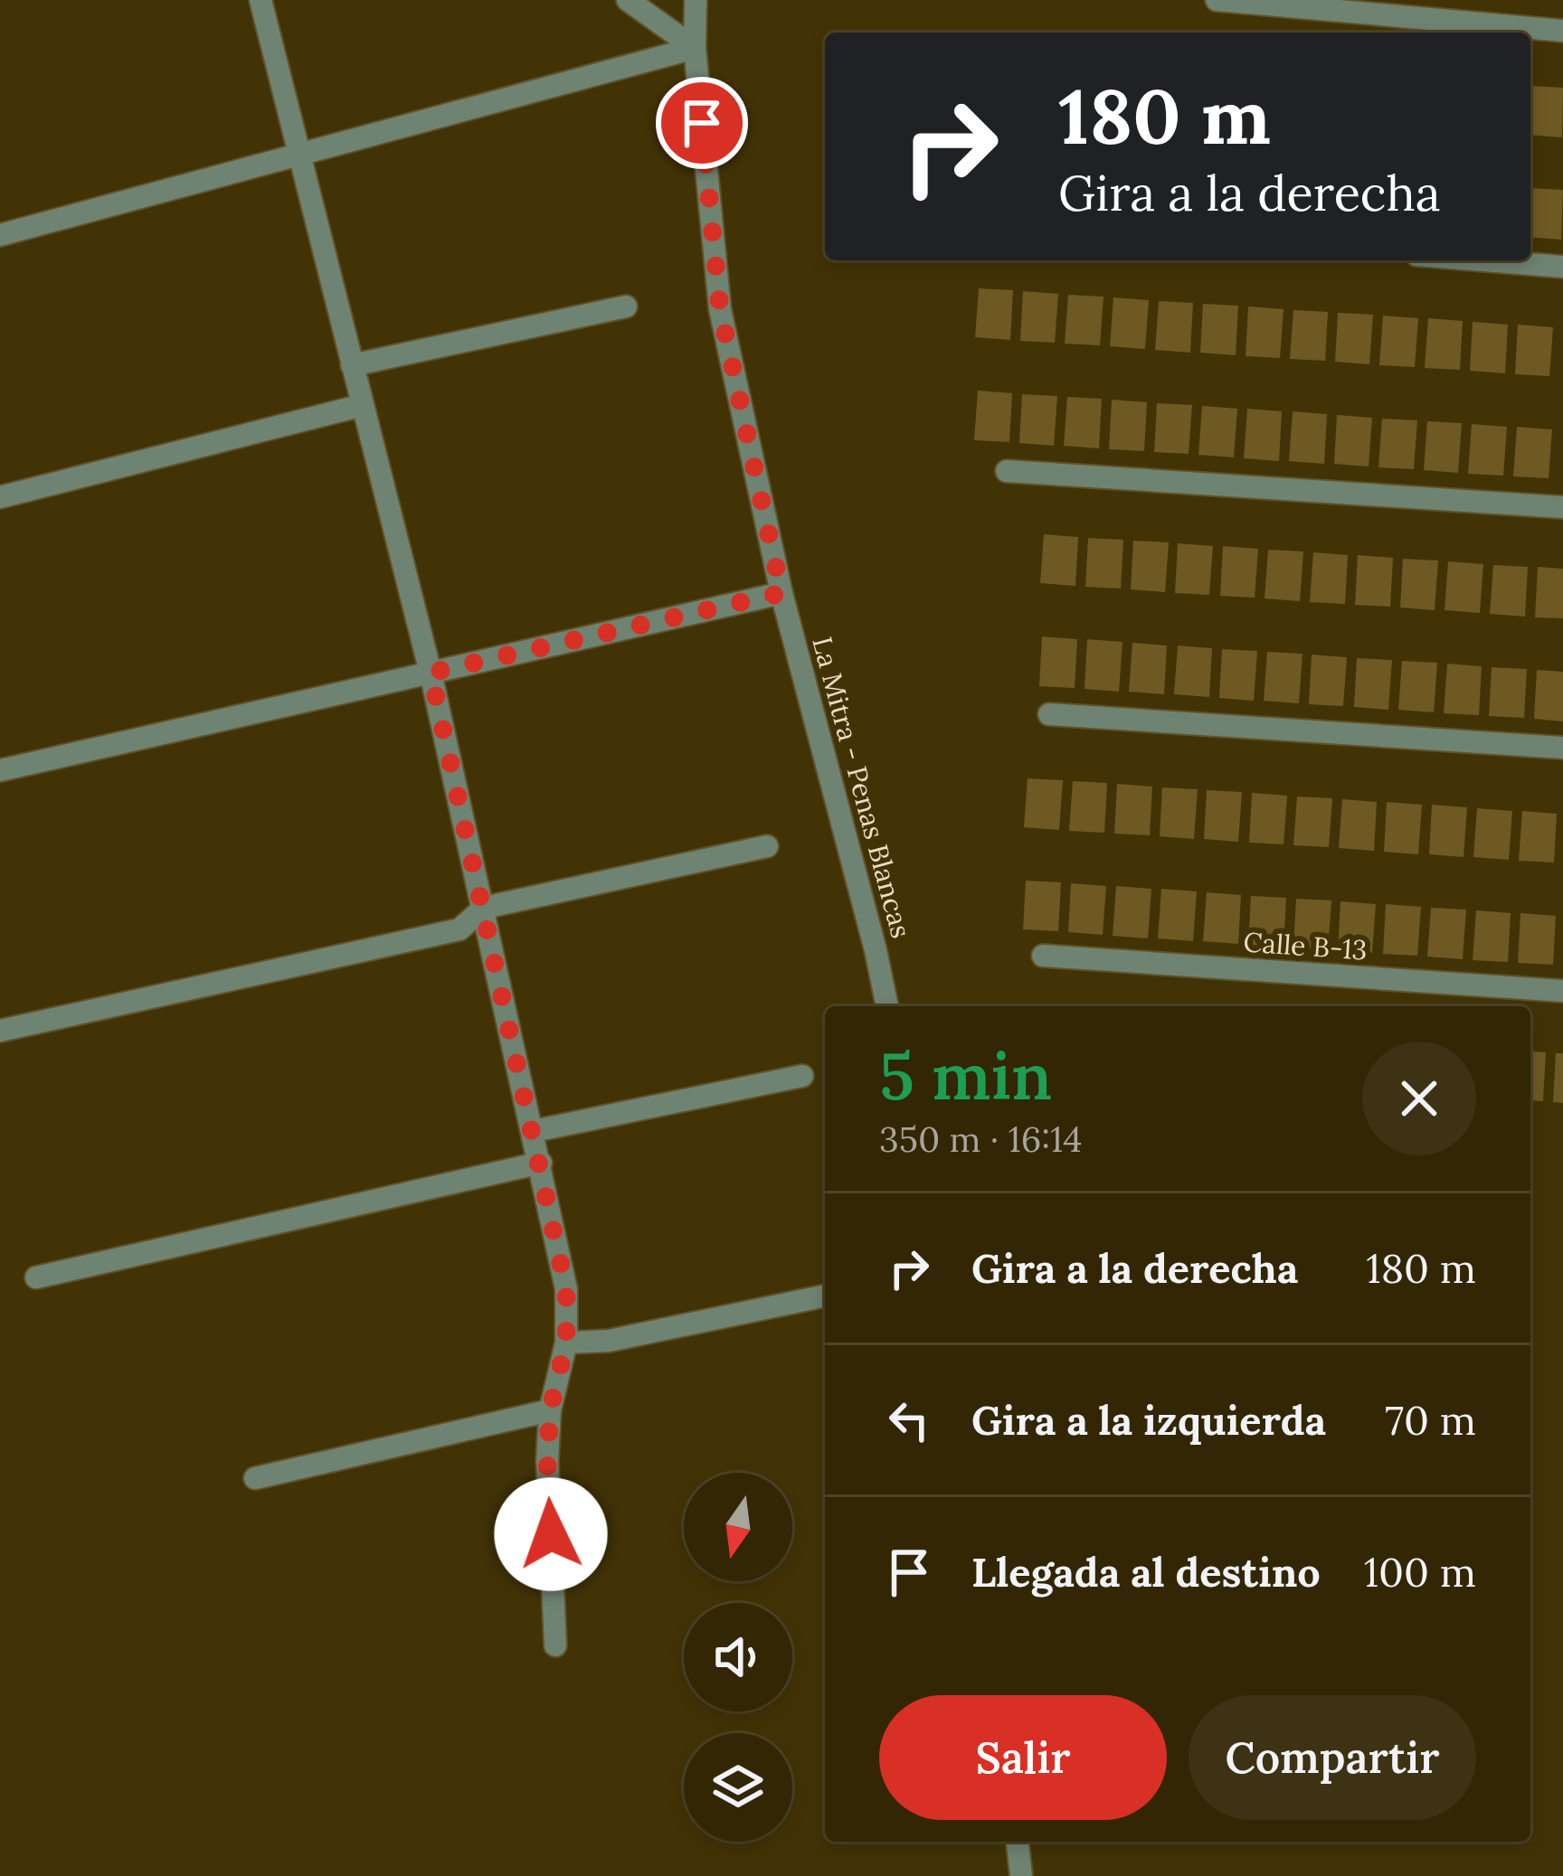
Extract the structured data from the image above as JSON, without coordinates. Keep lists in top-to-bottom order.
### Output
{
  "streets": {
    "street": ["La Mitra - Penas Blancas", "Calle B-13"]
  },
  "north": "bottom",
  "page": {
    "turn": ["180 m", "Gira a la derecha"],
    "heading": ["5 min", "350 m · 16:14"],
    "list": [
      {
        "name": "Gira a la derecha",
        "value": "180 m"
      },
      {
        "name": "Gira a la izquierda",
        "value": "70 m"
      },
      {
        "name": "Llegada al destino",
        "value": "100 m"
      }
    ],
    "buttons": ["Salir", "Compartir"]
  }
}
